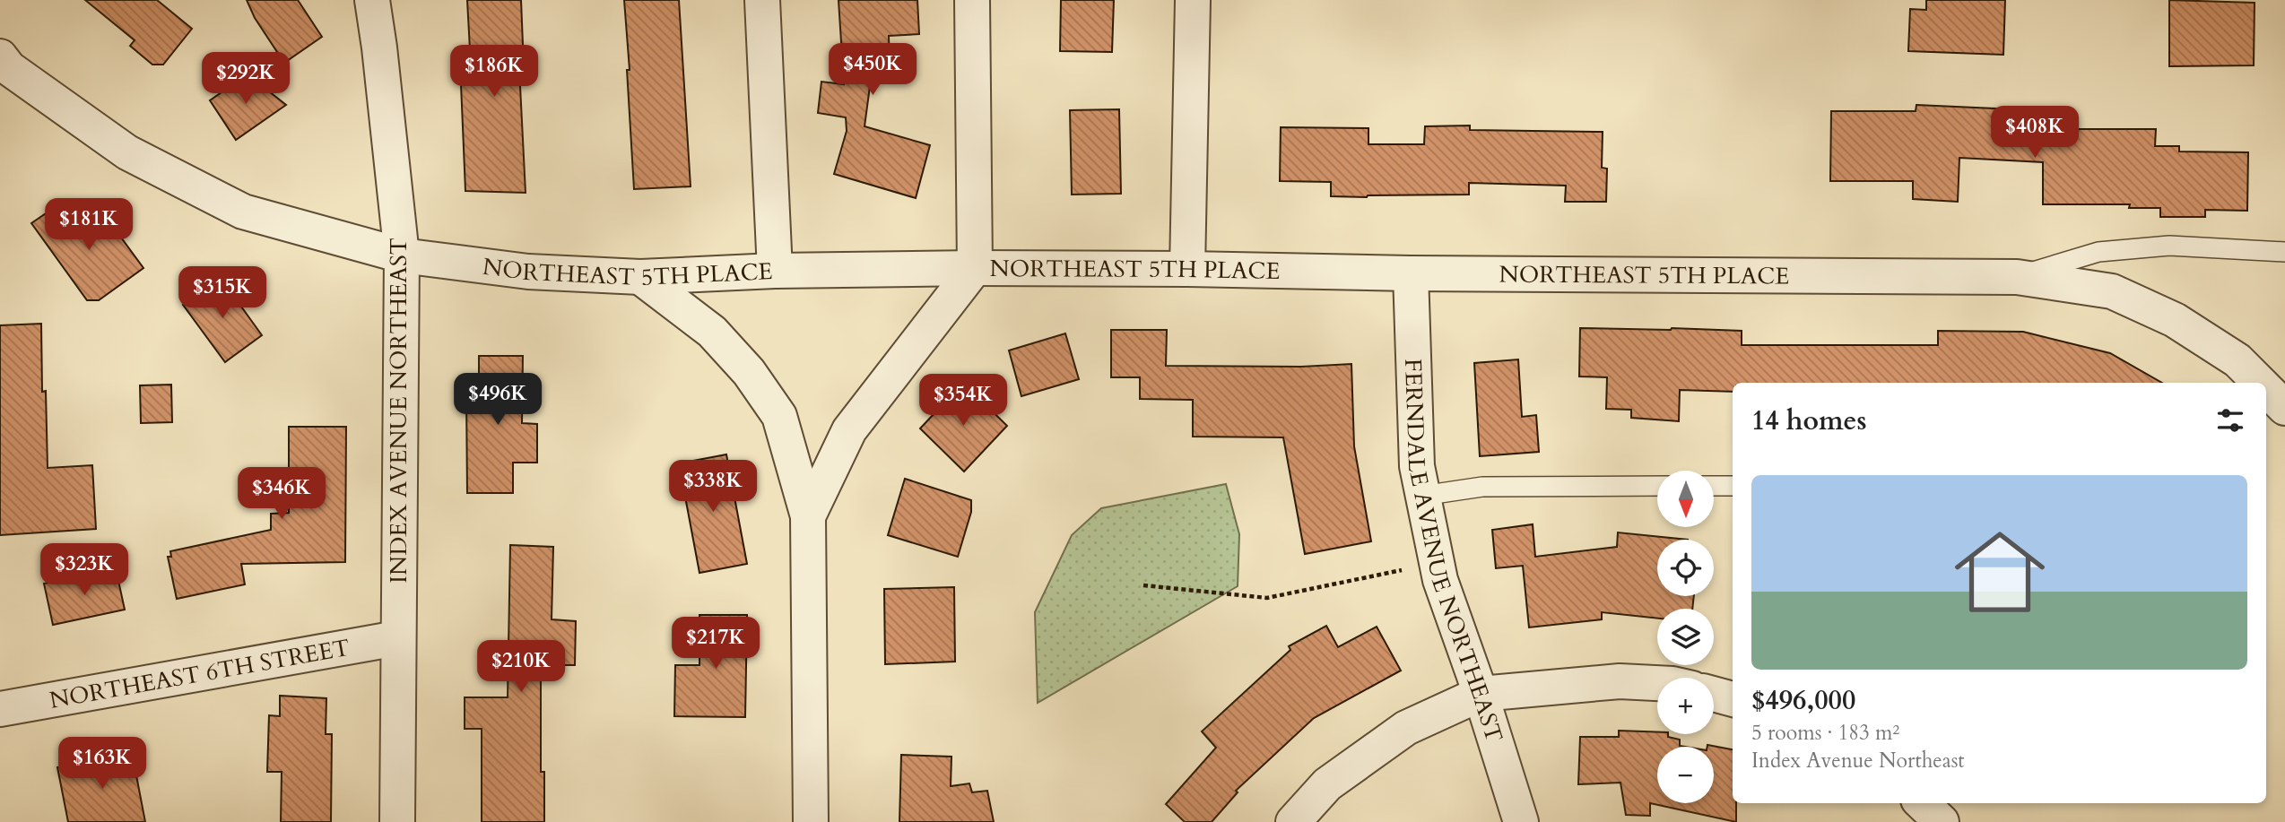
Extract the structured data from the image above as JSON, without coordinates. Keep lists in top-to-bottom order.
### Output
{
  "streets": {
    "street": [
      "NORTHEAST 5TH PLACE",
      "INDEX AVENUE NORTHEAST",
      "FERNDALE AVENUE NORTHEAST",
      "NORTHEAST 6TH STREET"
    ]
  },
  "crossings": [
    ["NORTHEAST 5TH PLACE", "INDEX AVENUE NORTHEAST"],
    ["NORTHEAST 5TH PLACE", "FERNDALE AVENUE NORTHEAST"],
    ["INDEX AVENUE NORTHEAST", "NORTHEAST 6TH STREET"]
  ],
  "north": "bottom",
  "page": {
    "price": [
      "$450K",
      "$186K",
      "$292K",
      "$408K",
      "$181K",
      "$315K",
      "$496K",
      "$354K",
      "$338K",
      "$346K",
      "$323K",
      "$217K",
      "$210K",
      "$163K"
    ],
    "heading": "14 homes",
    "list": [
      {
        "name": "$496,000",
        "note": "5 rooms · 183 m² · Index Avenue Northeast"
      }
    ],
    "map_buttons": ["+", "−"]
  }
}
